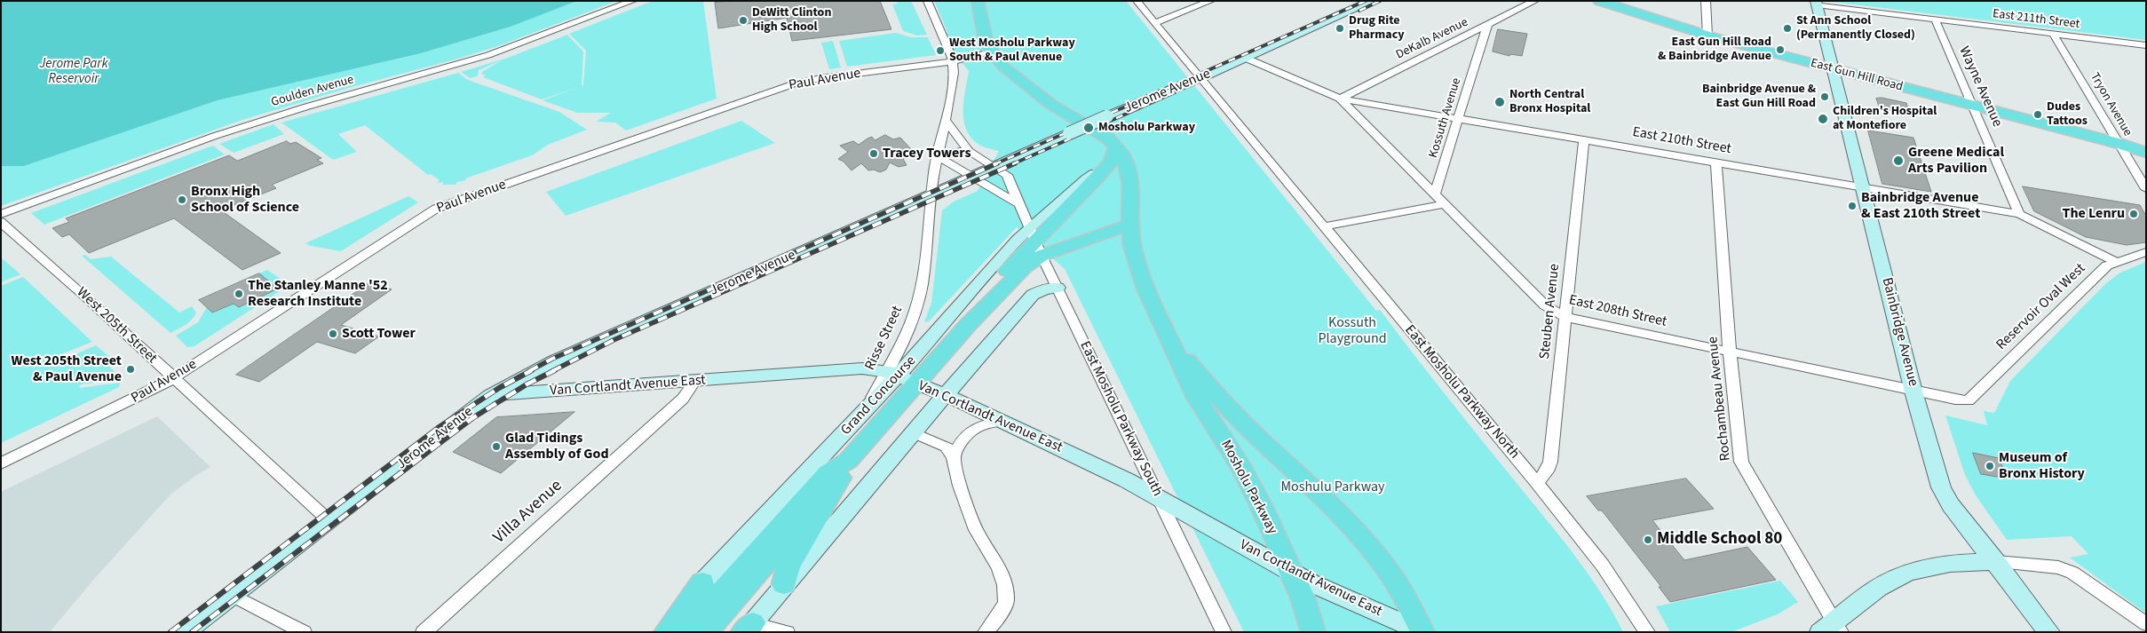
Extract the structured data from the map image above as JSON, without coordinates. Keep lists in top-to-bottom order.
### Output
{
  "streets": {
    "main road": [
      "East Gun Hill Road",
      "Jerome Avenue",
      "Bainbridge Avenue",
      "Van Cortlandt Avenue East",
      "Grand Concourse",
      "Mosholu Parkway"
    ],
    "street": [
      "East 211th Street",
      "DeKalb Avenue",
      "Paul Avenue",
      "Wayne Avenue",
      "Goulden Avenue",
      "Tryon Avenue",
      "Kossuth Avenue",
      "East 210th Street",
      "Reservoir Oval West",
      "Steuben Avenue",
      "East 208th Street",
      "West 205th Street",
      "Risse Street",
      "East Mosholu Parkway North",
      "Rochambeau Avenue",
      "East Mosholu Parkway South",
      "Villa Avenue"
    ]
  },
  "crossings": [
    ["East 211th Street", "Wayne Avenue"],
    ["East 211th Street", "Tryon Avenue"],
    ["East 211th Street", "Bainbridge Avenue"],
    ["DeKalb Avenue", "Kossuth Avenue"],
    ["DeKalb Avenue", "East 210th Street"],
    ["DeKalb Avenue", "East 208th Street"],
    ["East Gun Hill Road", "Wayne Avenue"],
    ["East Gun Hill Road", "Tryon Avenue"],
    ["East Gun Hill Road", "Bainbridge Avenue"],
    ["Paul Avenue", "West 205th Street"],
    ["Paul Avenue", "Risse Street"],
    ["Paul Avenue", "Mosholu Parkway"],
    ["Wayne Avenue", "East 210th Street"],
    ["Jerome Avenue", "East 208th Street"],
    ["Jerome Avenue", "West 205th Street"],
    ["Jerome Avenue", "Risse Street"],
    ["Jerome Avenue", "Van Cortlandt Avenue East"],
    ["Jerome Avenue", "East Mosholu Parkway North"],
    ["Jerome Avenue", "East Mosholu Parkway South"],
    ["Kossuth Avenue", "East 210th Street"],
    ["Kossuth Avenue", "East 208th Street"],
    ["East 210th Street", "Steuben Avenue"],
    ["East 210th Street", "East 208th Street"],
    ["East 210th Street", "Bainbridge Avenue"],
    ["East 210th Street", "Rochambeau Avenue"],
    ["Reservoir Oval West", "East 208th Street"],
    ["Steuben Avenue", "East 208th Street"],
    ["Steuben Avenue", "East Mosholu Parkway North"],
    ["East 208th Street", "Bainbridge Avenue"],
    ["East 208th Street", "Rochambeau Avenue"],
    ["Risse Street", "Van Cortlandt Avenue East"],
    ["Risse Street", "Grand Concourse"],
    ["Van Cortlandt Avenue East", "Grand Concourse"],
    ["Van Cortlandt Avenue East", "East Mosholu Parkway South"],
    ["Van Cortlandt Avenue East", "Mosholu Parkway"],
    ["Van Cortlandt Avenue East", "Villa Avenue"],
    ["Grand Concourse", "East Mosholu Parkway South"],
    ["Grand Concourse", "Mosholu Parkway"]
  ],
  "water": ["Jerome Park Reservoir"],
  "parks": ["Kossuth Playground", "Moshulu Parkway"],
  "places": [
    "DeWitt Clinton High School",
    "Drug Rite Pharmacy",
    "St Ann School (Permanently Closed)",
    "East Gun Hill Road & Bainbridge Avenue",
    "West Mosholu Parkway South & Paul Avenue",
    "Bainbridge Avenue & East Gun Hill Road",
    "North Central Bronx Hospital",
    "Dudes Tattoos",
    "Children's Hospital at Montefiore",
    "Mosholu Parkway",
    "Tracey Towers",
    "Greene Medical Arts Pavilion",
    "Bronx High School of Science",
    "Bainbridge Avenue & East 210th Street",
    "The Lenru",
    "The Stanley Manne '52 Research Institute",
    "Scott Tower",
    "West 205th Street & Paul Avenue",
    "Glad Tidings Assembly of God",
    "Museum of Bronx History",
    "Middle School 80"
  ]
}
